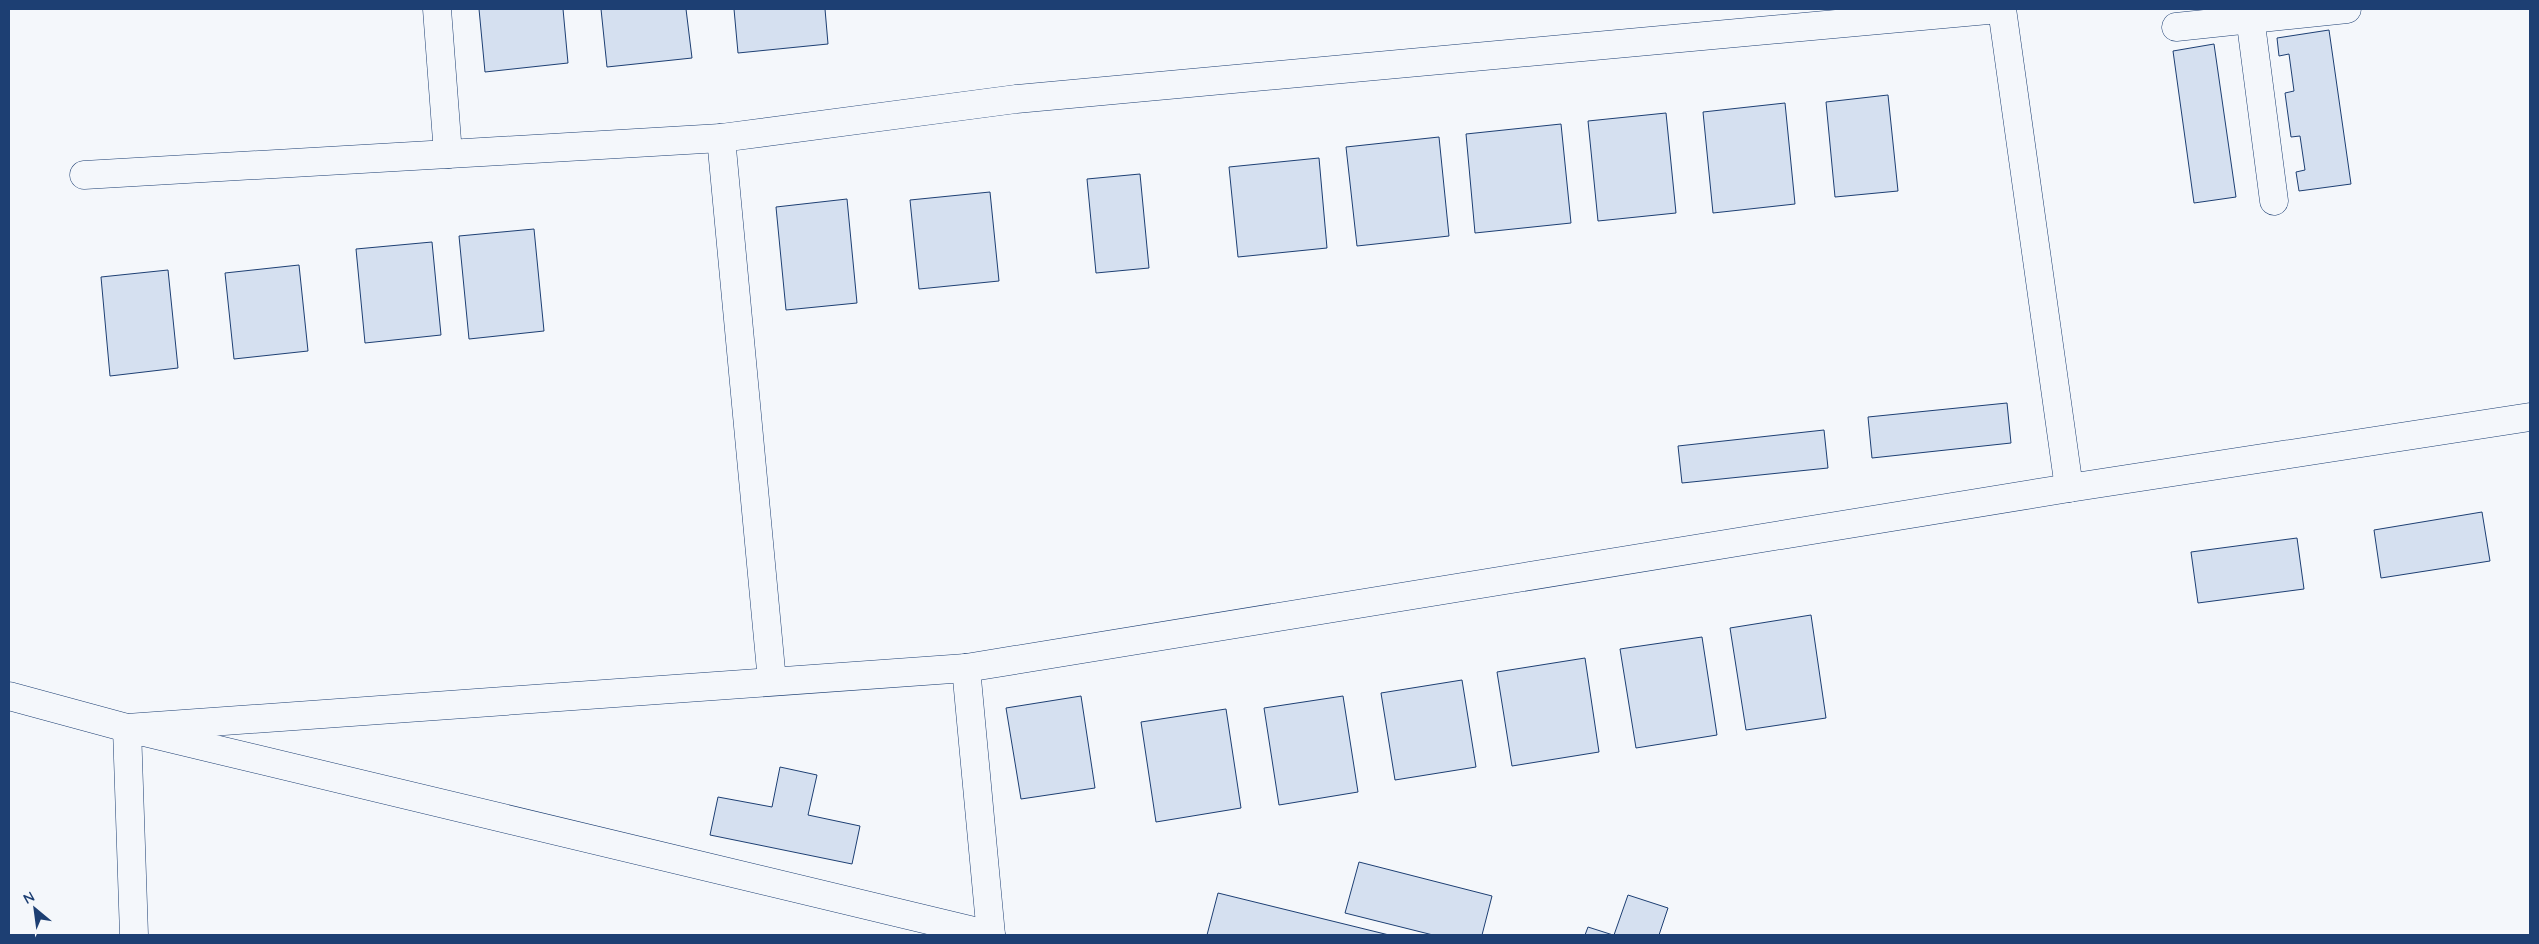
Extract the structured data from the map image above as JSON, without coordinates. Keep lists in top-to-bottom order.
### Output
{
  "north": "top left"
}
